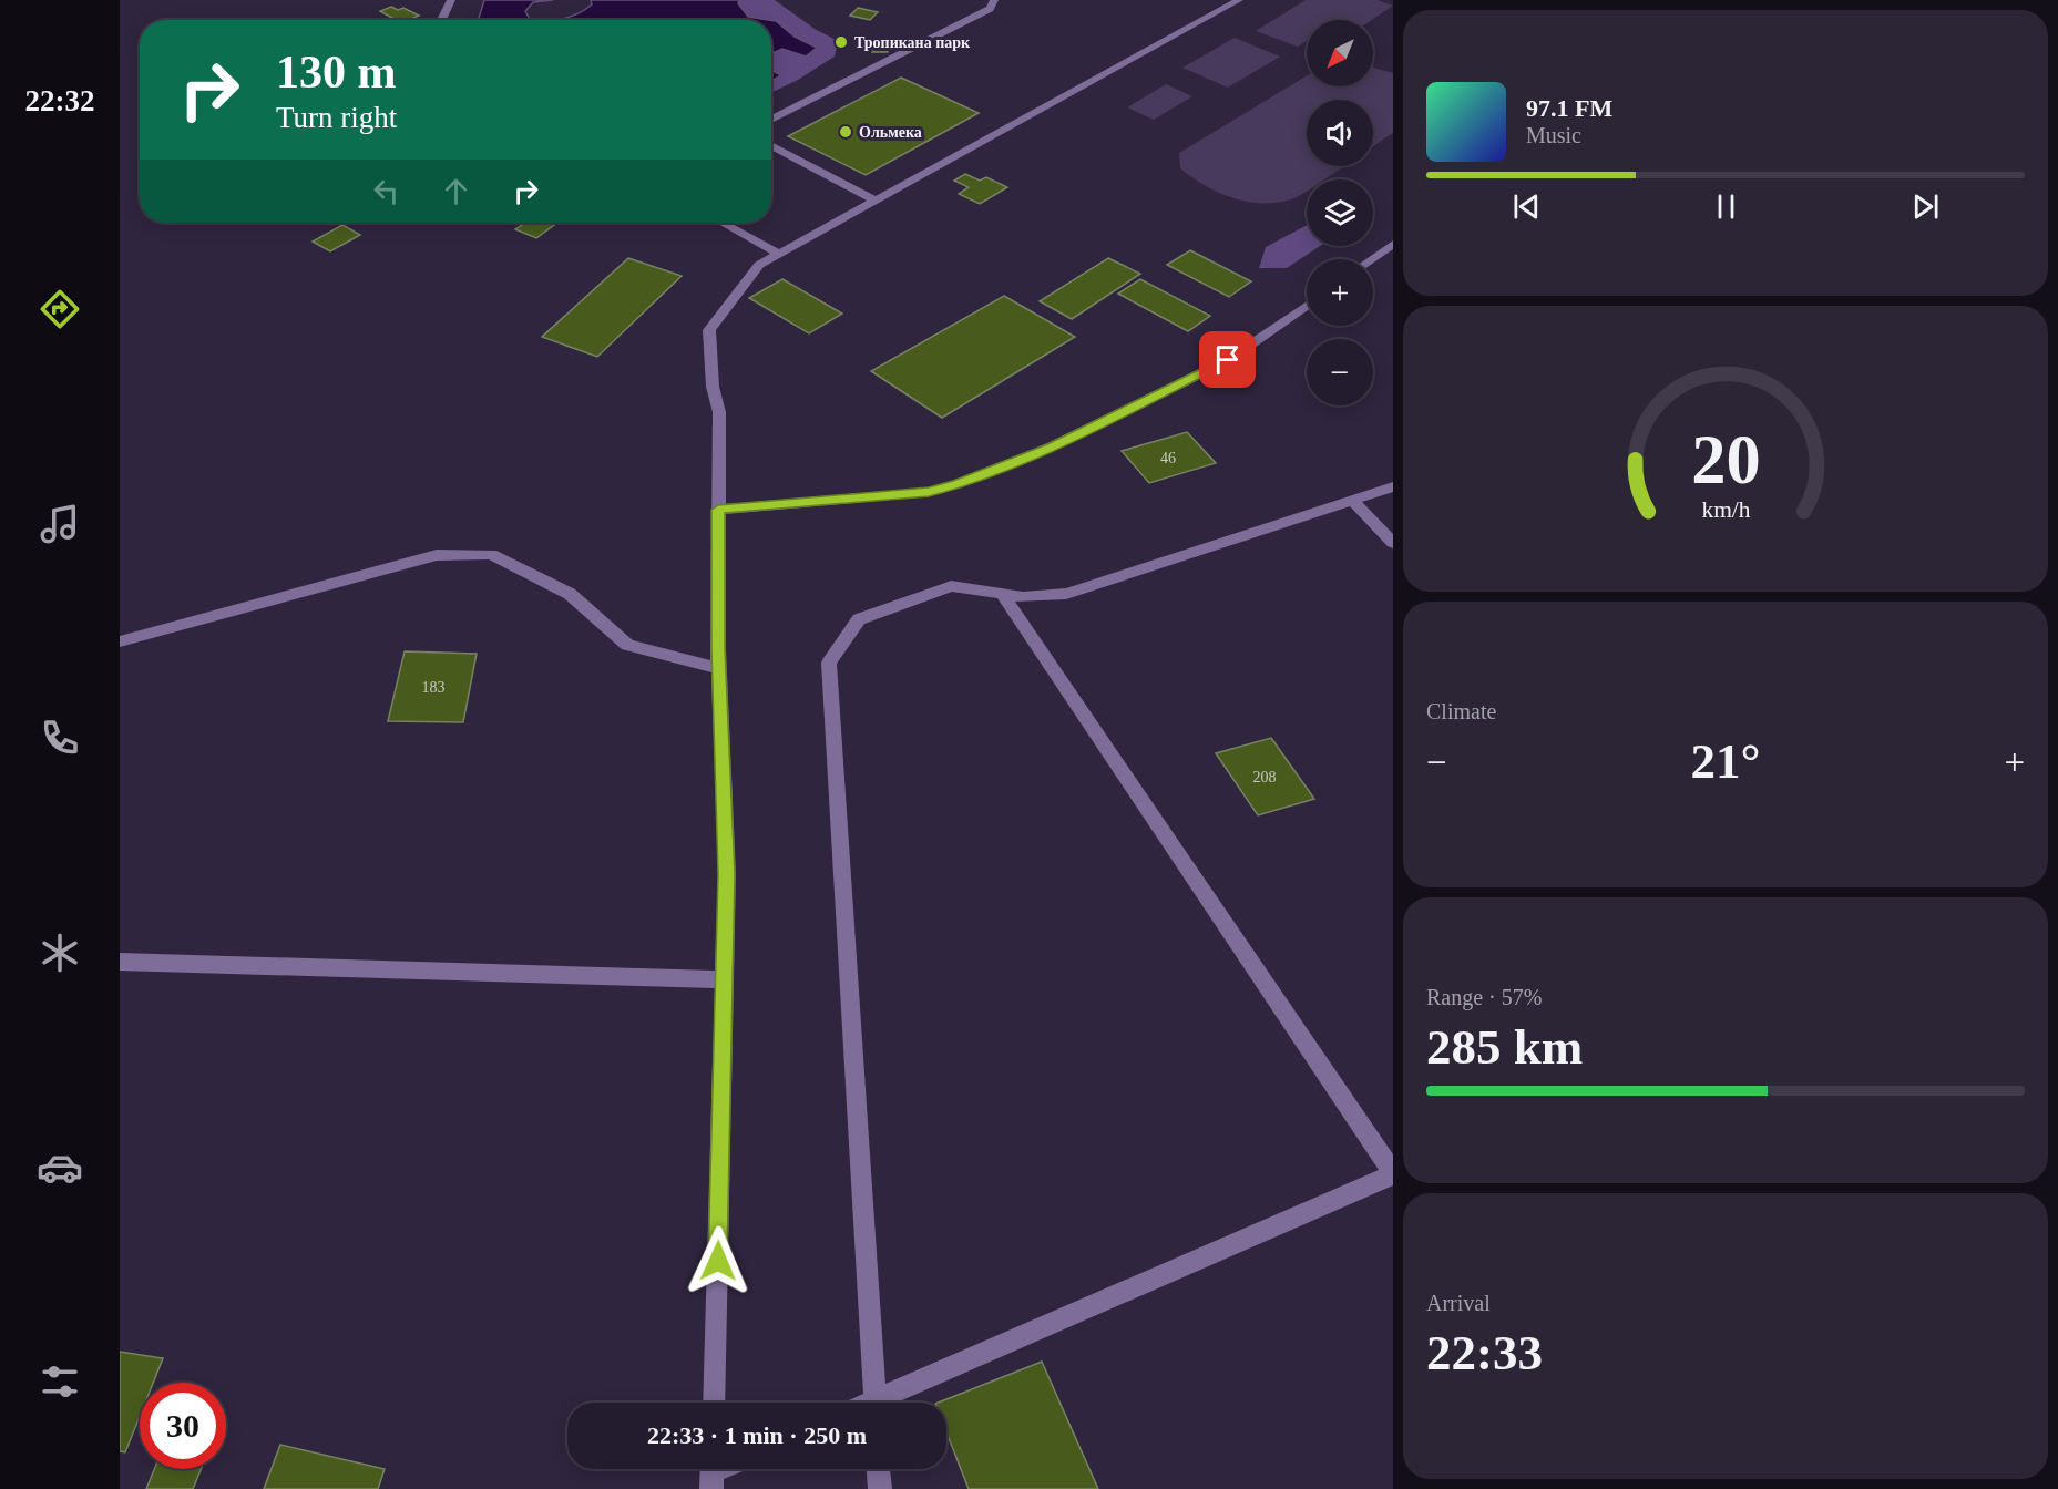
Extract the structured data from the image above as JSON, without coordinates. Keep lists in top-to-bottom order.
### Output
{
  "places": ["Тропикана парк", "Ольмека"],
  "house_numbers": ["46", "183", "208"],
  "north": "bottom left",
  "page": {
    "tabs": "22:32",
    "map_buttons": ["+", "−"],
    "turn": ["130 m", "Turn right"],
    "song": ["97.1 FM", "Music"],
    "tile": [
      "Climate",
      ["Range · 57%", "285 km"],
      ["Arrival", "22:33"]
    ],
    "heat": ["−", "21°", "+"],
    "limit": "30",
    "trip": "22:33 · 1 min · 250 m",
    "gauge": ["20", "km/h"]
  }
}
